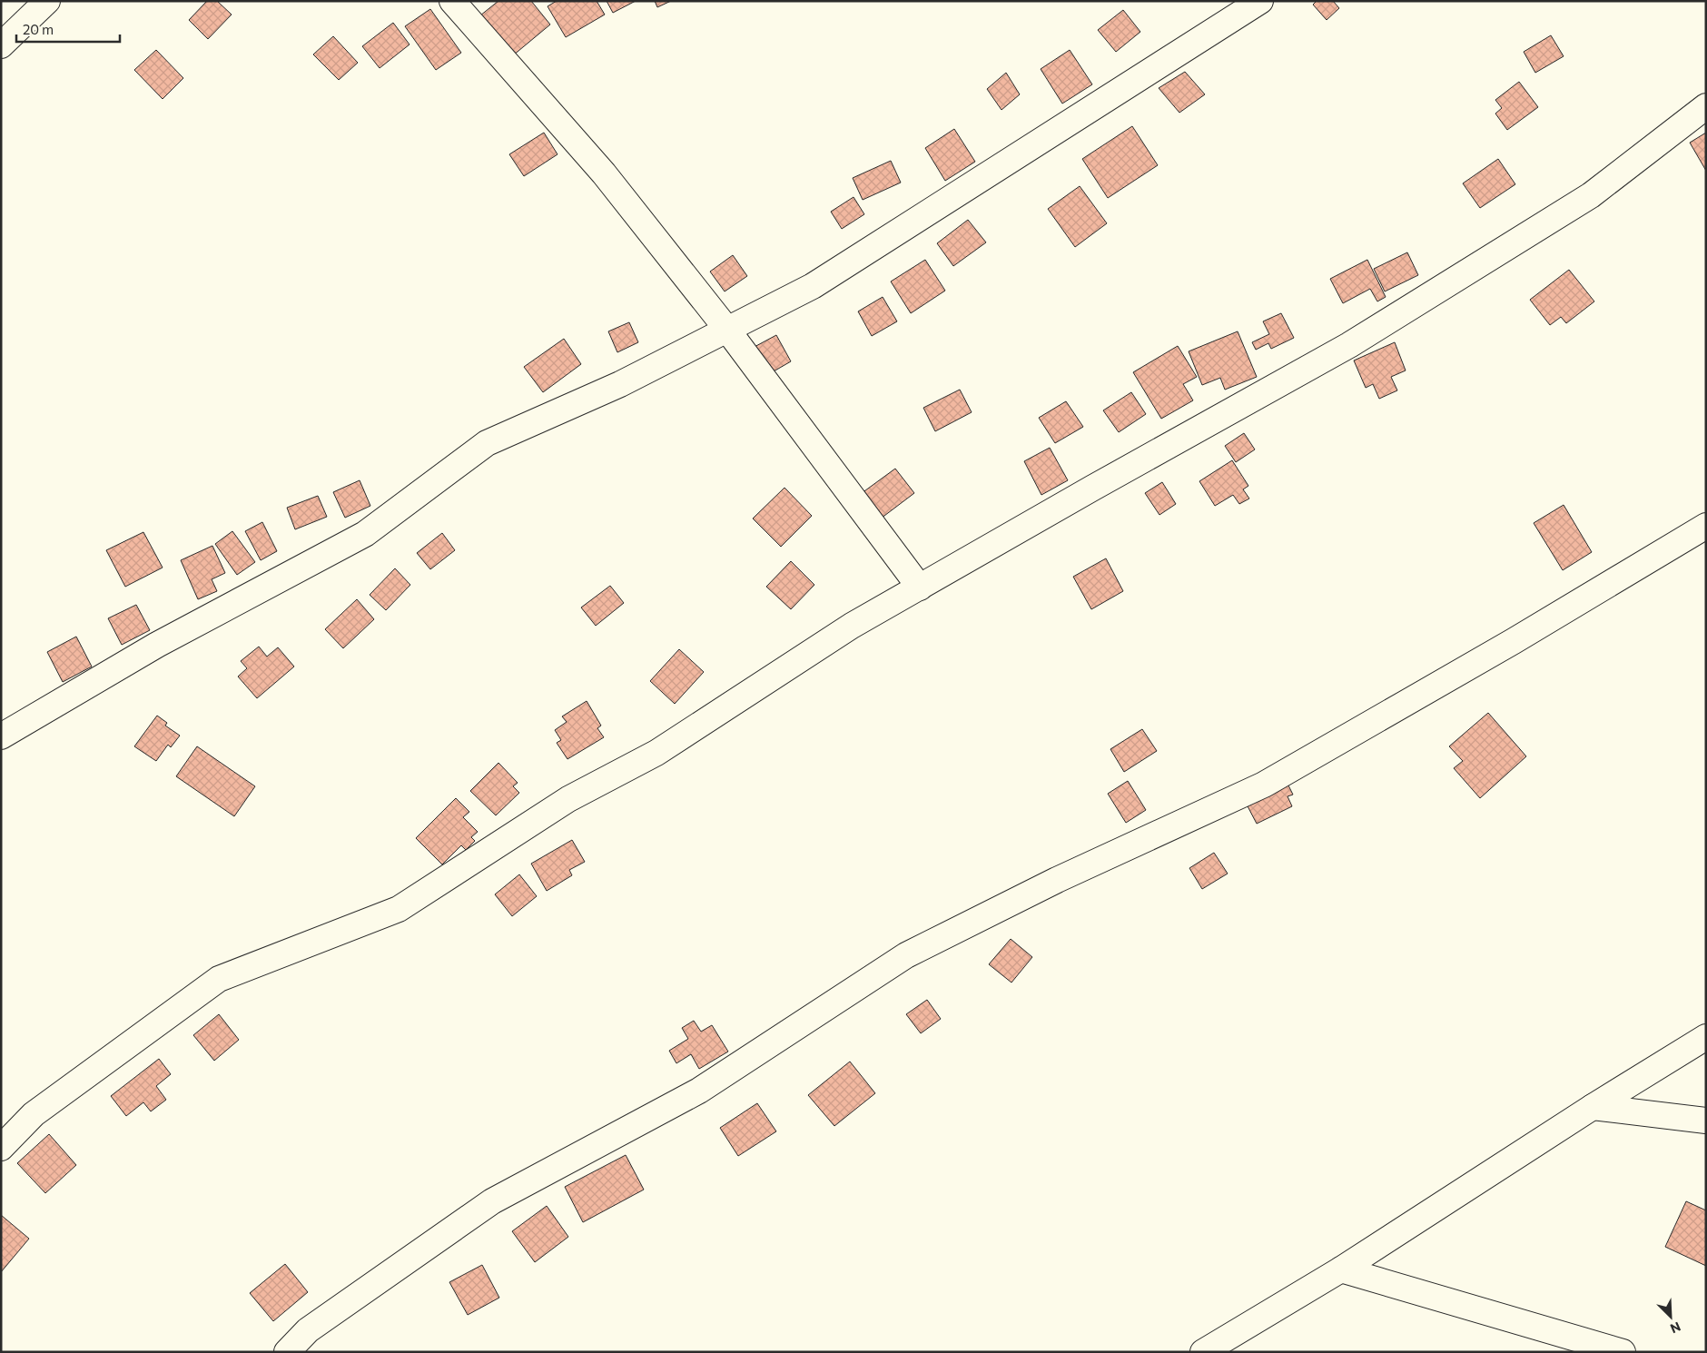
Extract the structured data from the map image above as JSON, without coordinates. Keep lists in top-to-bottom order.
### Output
{
  "scale_bar": "20 m",
  "north": "bottom right"
}
